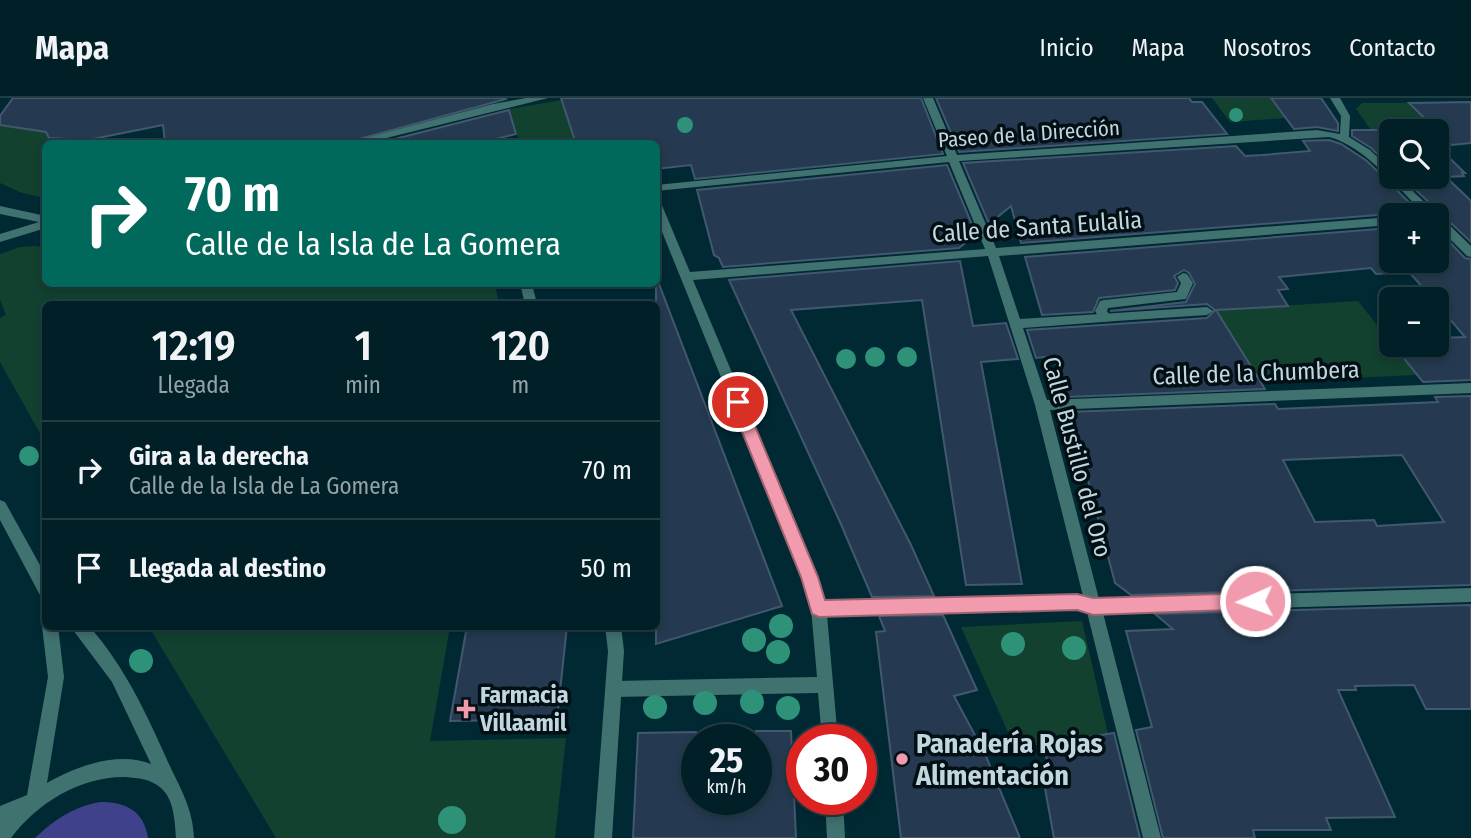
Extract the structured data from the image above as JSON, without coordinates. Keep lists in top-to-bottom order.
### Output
{
  "streets": {
    "street": [
      "Paseo de la Dirección",
      "Calle de Santa Eulalia",
      "Calle de la Chumbera",
      "Calle Bustillo del Oro"
    ]
  },
  "crossings": [
    ["Paseo de la Dirección", "Calle Bustillo del Oro"],
    ["Calle de Santa Eulalia", "Calle Bustillo del Oro"],
    ["Calle de la Chumbera", "Calle Bustillo del Oro"]
  ],
  "places": {
    "health": ["Farmacia Villaamil"],
    "other": ["Panadería Rojas Alimentación"]
  },
  "page": {
    "header": "Mapa",
    "nav": [
      "Inicio",
      "Mapa",
      "Nosotros",
      "Contacto"
    ],
    "map_buttons": ["+", "−"],
    "turn": ["70 m", "Calle de la Isla de La Gomera"],
    "eta": [
      "12:19",
      "Llegada",
      "1",
      "min",
      "120",
      "m"
    ],
    "list": [
      {
        "name": "Gira a la derecha",
        "note": "Calle de la Isla de La Gomera",
        "value": "70 m"
      },
      {
        "name": "Llegada al destino",
        "value": "50 m"
      }
    ],
    "speed": "25 km/h",
    "limit": "30"
  }
}
